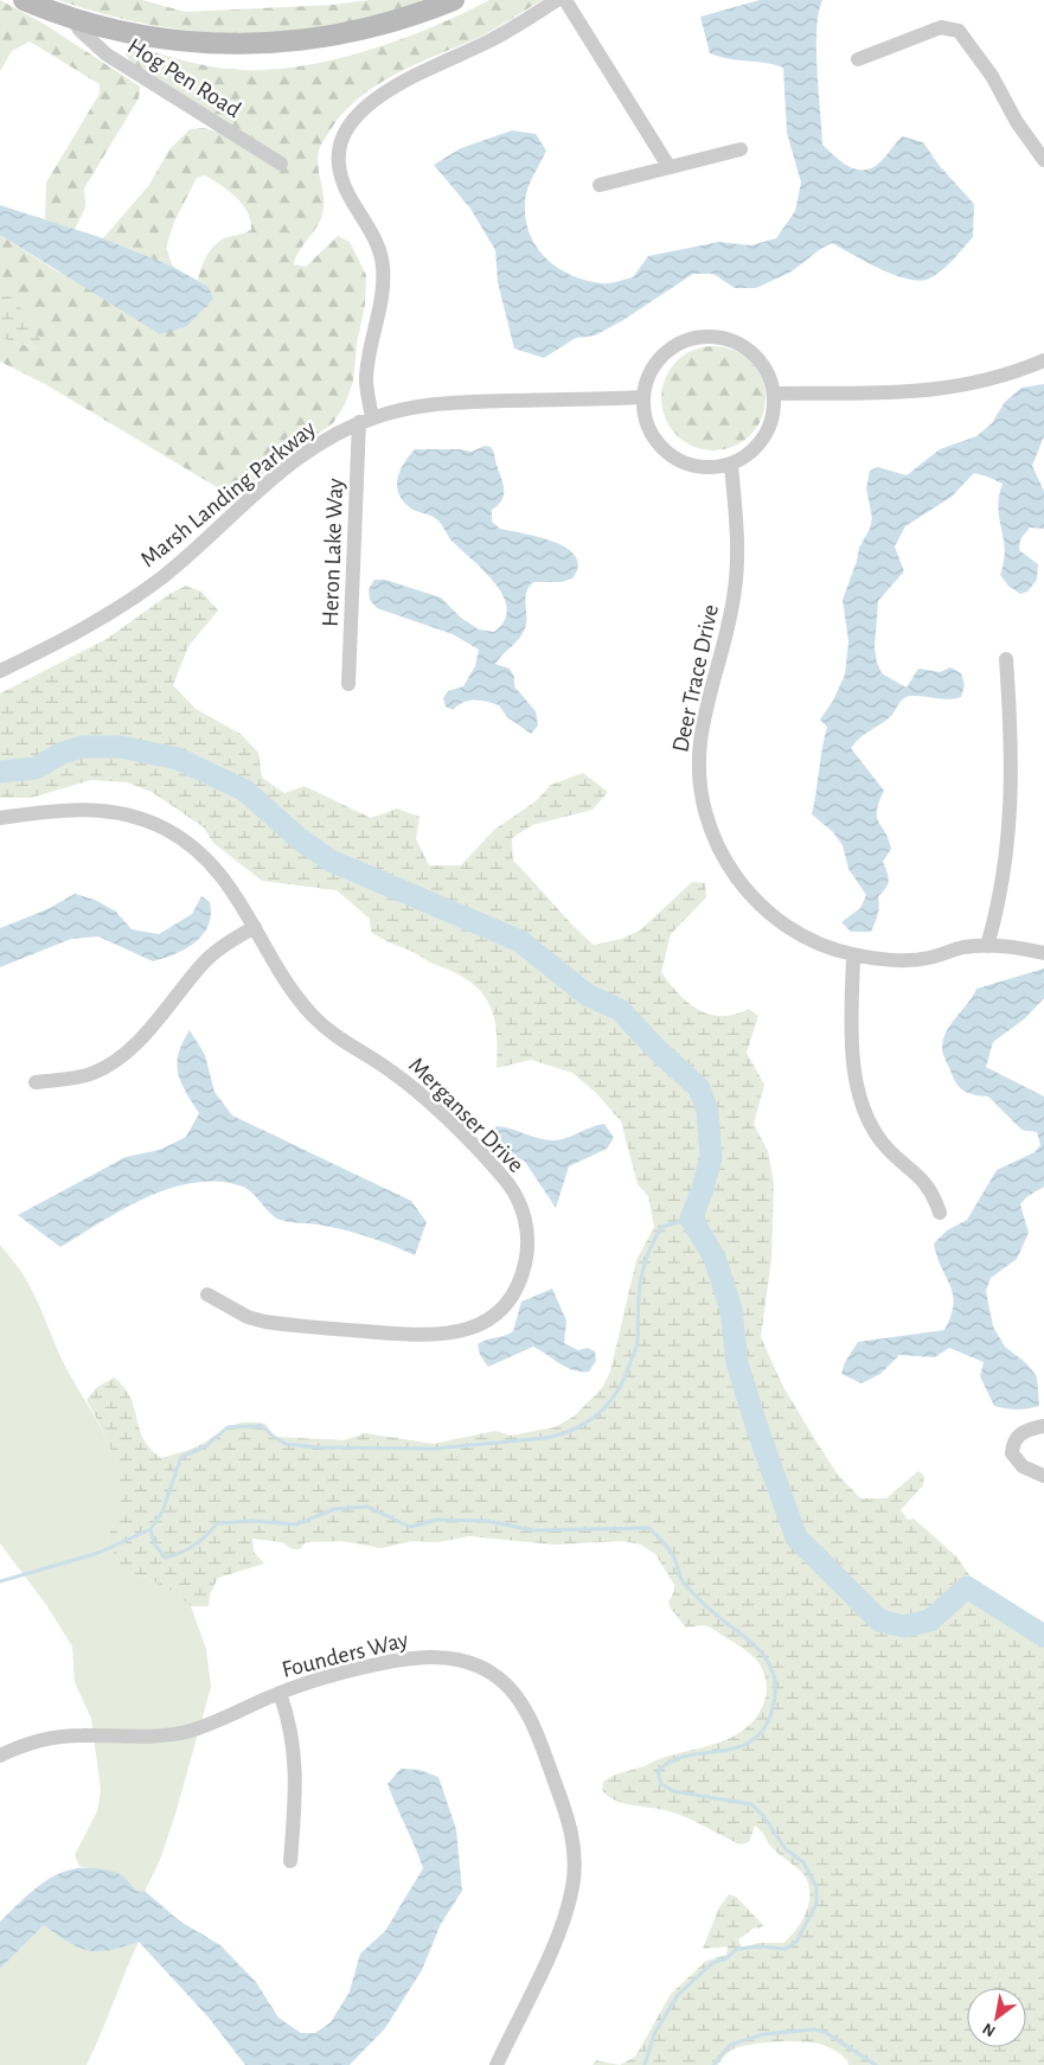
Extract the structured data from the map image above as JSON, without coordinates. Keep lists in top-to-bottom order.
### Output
{
  "streets": {
    "street": [
      "Hog Pen Road",
      "Marsh Landing Parkway",
      "Heron Lake Way",
      "Deer Trace Drive",
      "Merganser Drive",
      "Founders Way"
    ]
  },
  "crossings": [
    ["Marsh Landing Parkway", "Heron Lake Way"],
    ["Marsh Landing Parkway", "Deer Trace Drive"]
  ],
  "north": "bottom left"
}
